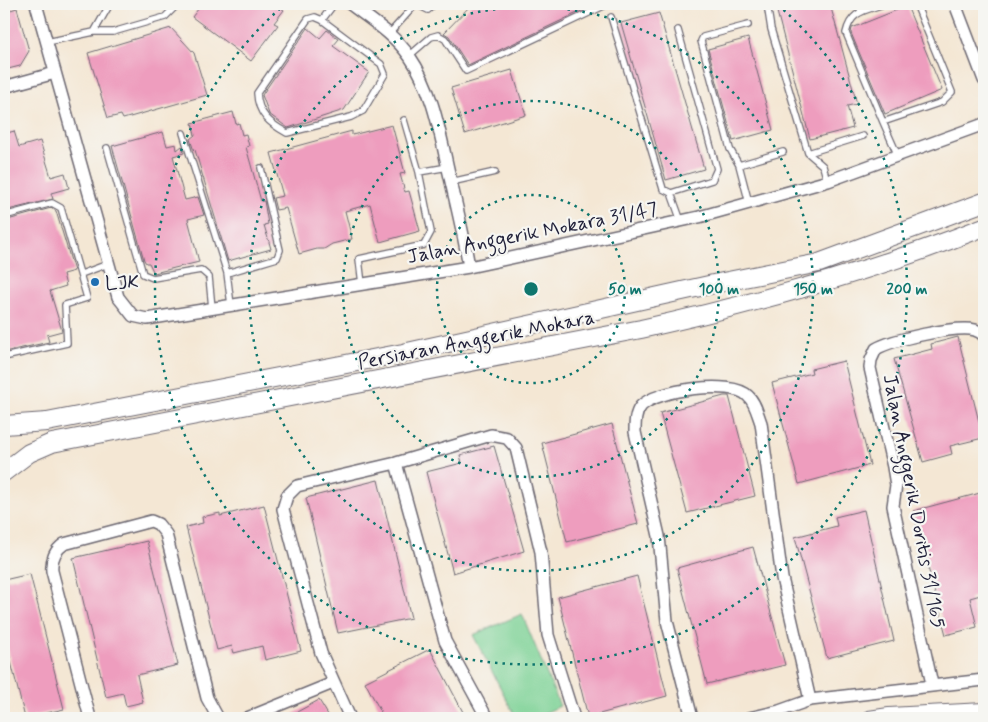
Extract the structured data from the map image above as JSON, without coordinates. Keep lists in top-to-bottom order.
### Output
{
  "streets": {
    "main road": ["Persiaran Anggerik Mokara"],
    "street": ["Jalan Anggerik Mokara 31/47", "Jalan Anggerik Doritis 31/165"]
  },
  "places": ["LJK"],
  "rings": [
    "50 m",
    "100 m",
    "150 m",
    "200 m"
  ]
}
